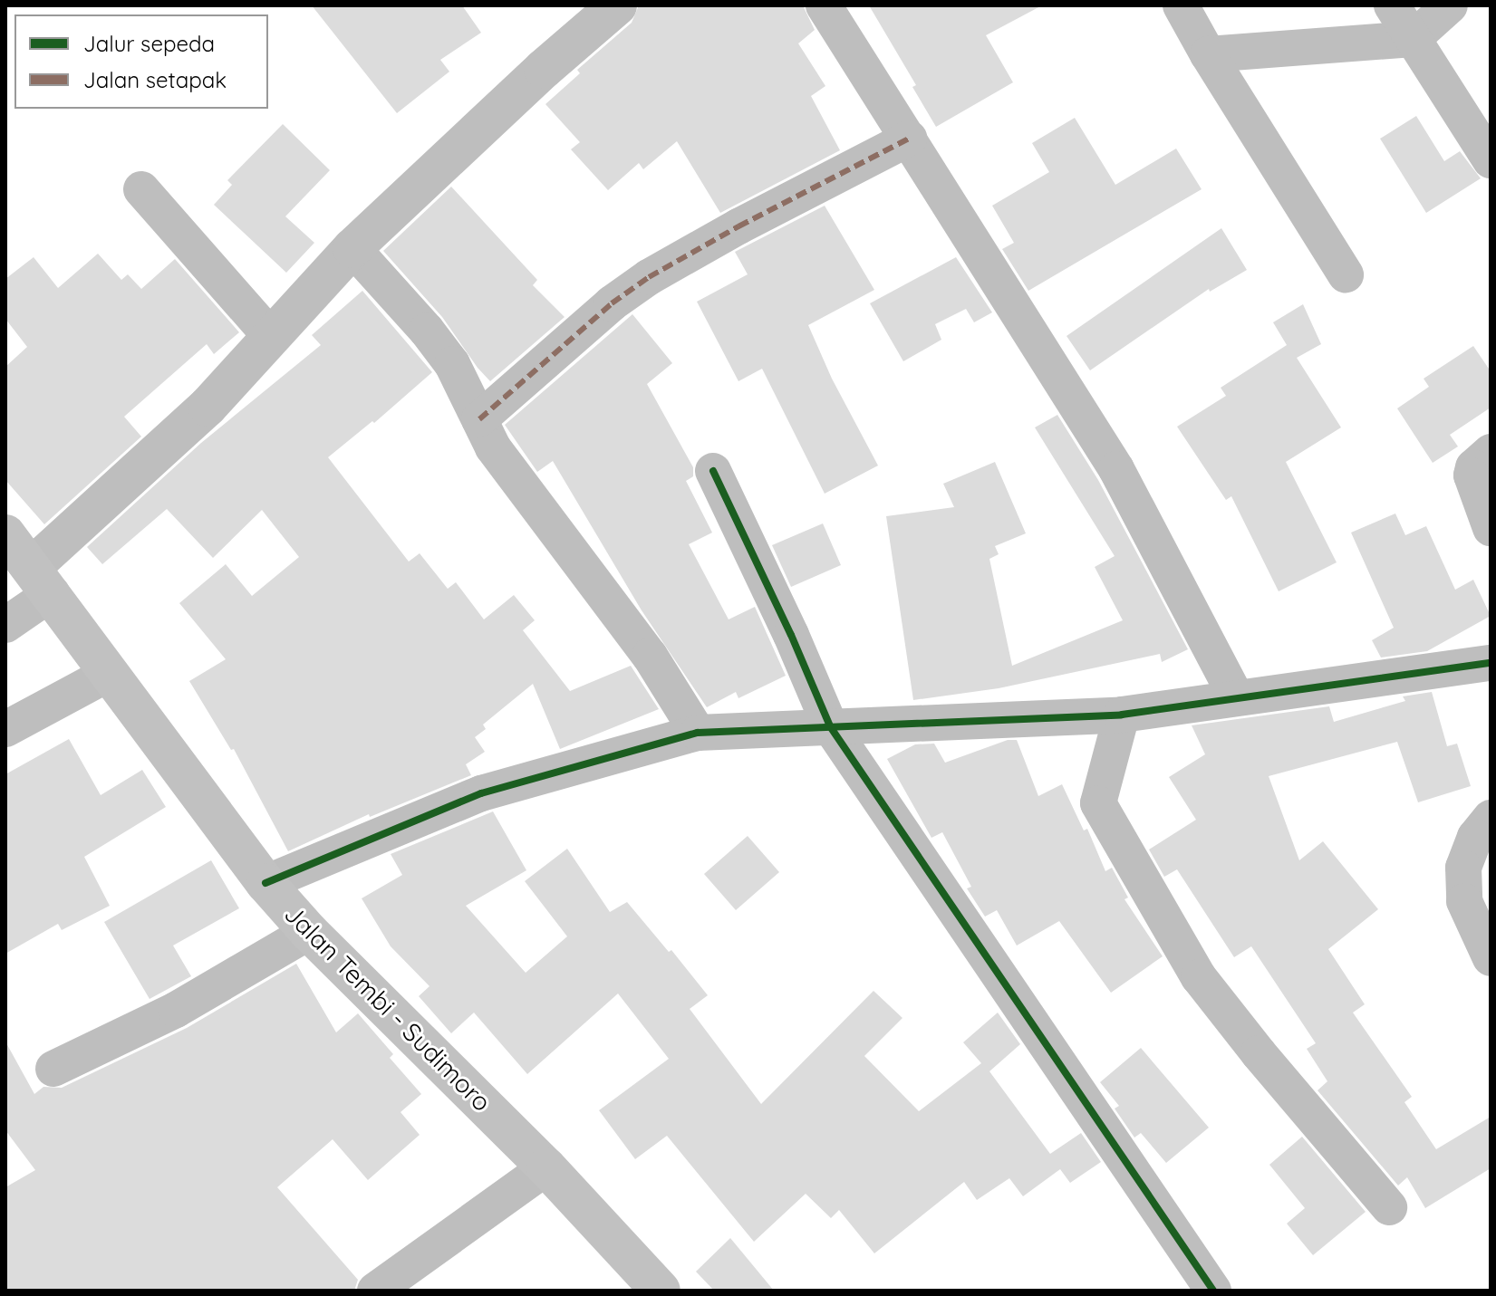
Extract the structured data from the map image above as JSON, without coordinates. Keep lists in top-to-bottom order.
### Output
{
  "streets": {
    "main road": ["Jalan Tembi - Sudimoro"]
  },
  "legend": ["Jalur sepeda", "Jalan setapak"]
}
